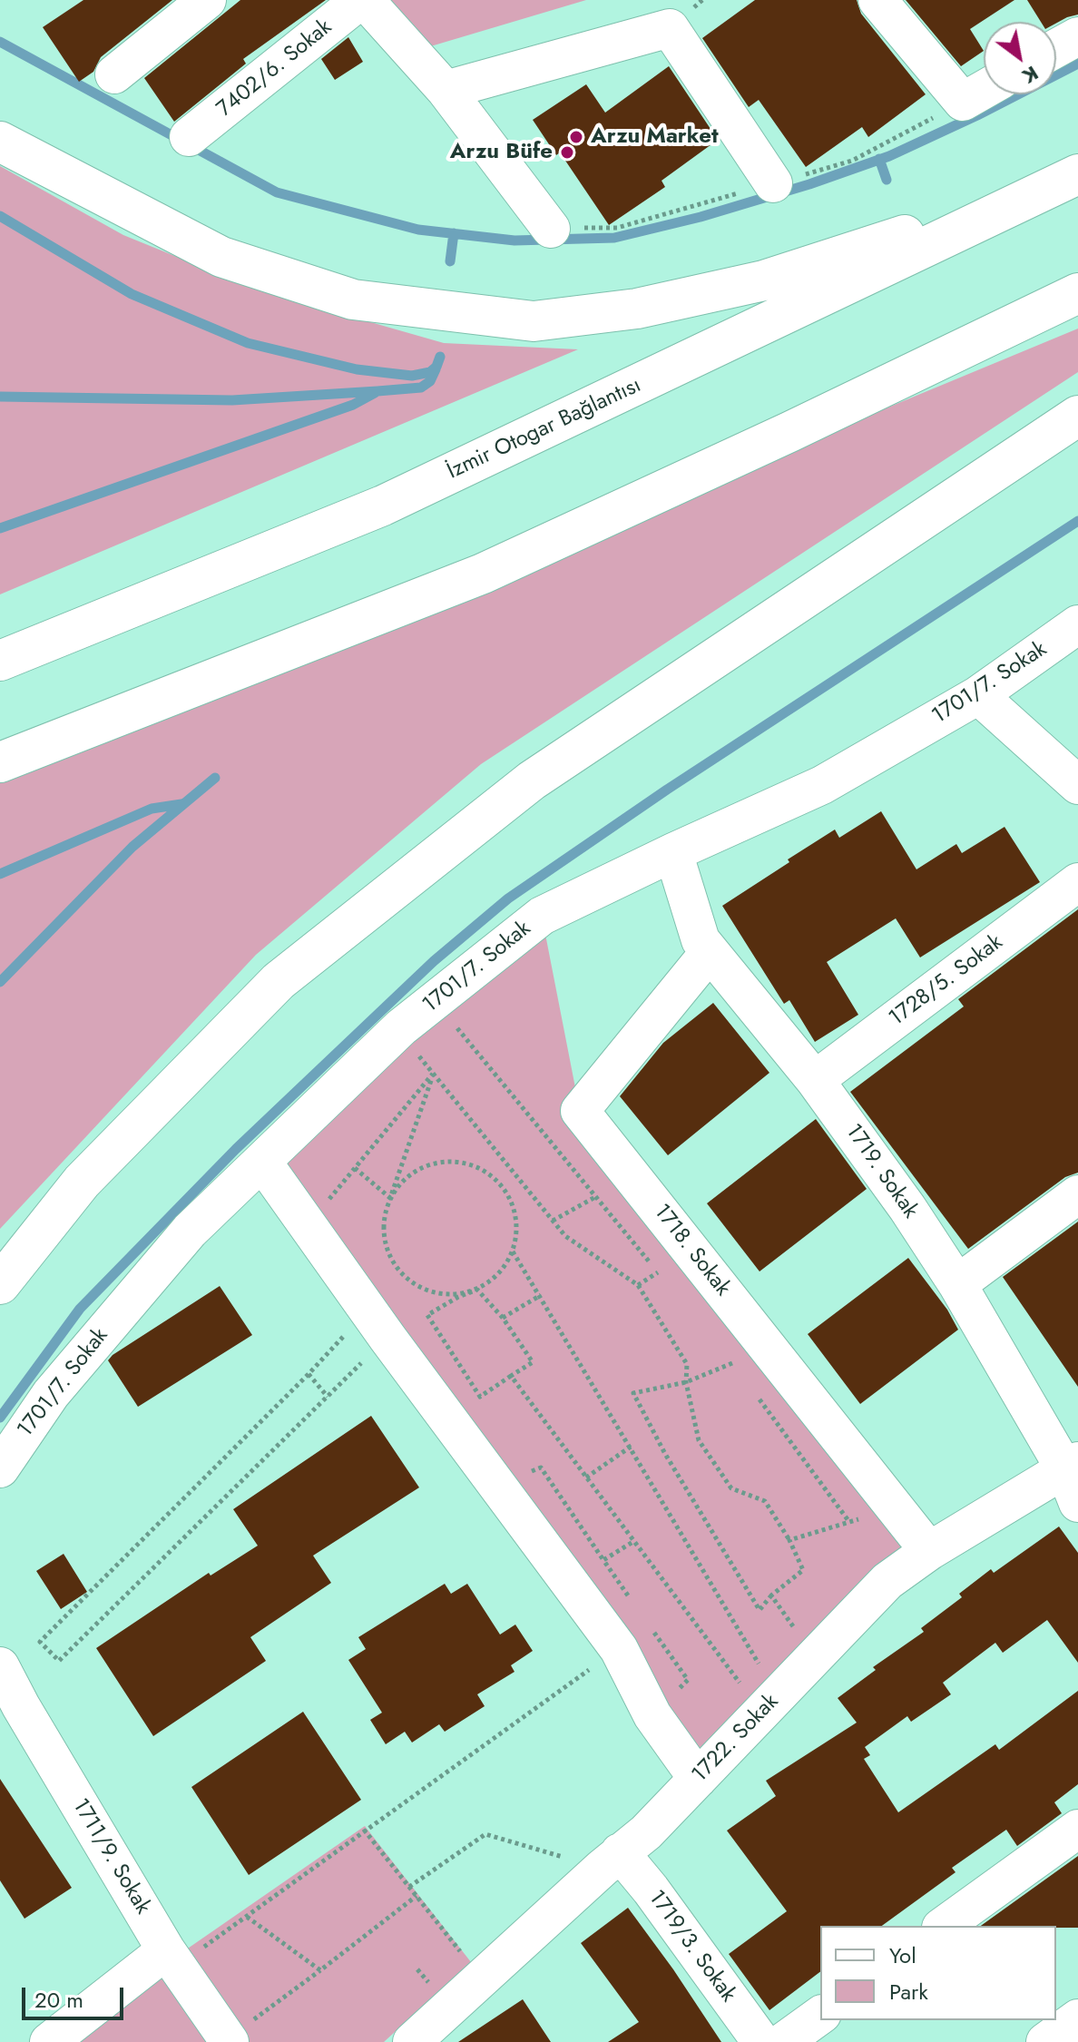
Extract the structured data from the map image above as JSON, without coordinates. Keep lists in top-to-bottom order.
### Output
{
  "streets": {
    "highway": ["İzmir Otogar Bağlantısı"],
    "street": [
      "7402/6. Sokak",
      "1701/7. Sokak",
      "1728/5. Sokak",
      "1719. Sokak",
      "1718. Sokak",
      "1722. Sokak",
      "1711/9. Sokak",
      "1719/3. Sokak"
    ]
  },
  "crossings": [
    ["1701/7. Sokak", "1719. Sokak"],
    ["1728/5. Sokak", "1719. Sokak"],
    ["1719. Sokak", "1718. Sokak"],
    ["1719. Sokak", "1722. Sokak"],
    ["1718. Sokak", "1722. Sokak"],
    ["1722. Sokak", "1719/3. Sokak"]
  ],
  "places": ["Arzu Market", "Arzu Büfe"],
  "legend": ["Yol", "Park"],
  "scale_bar": "20 m",
  "north": "bottom right"
}
